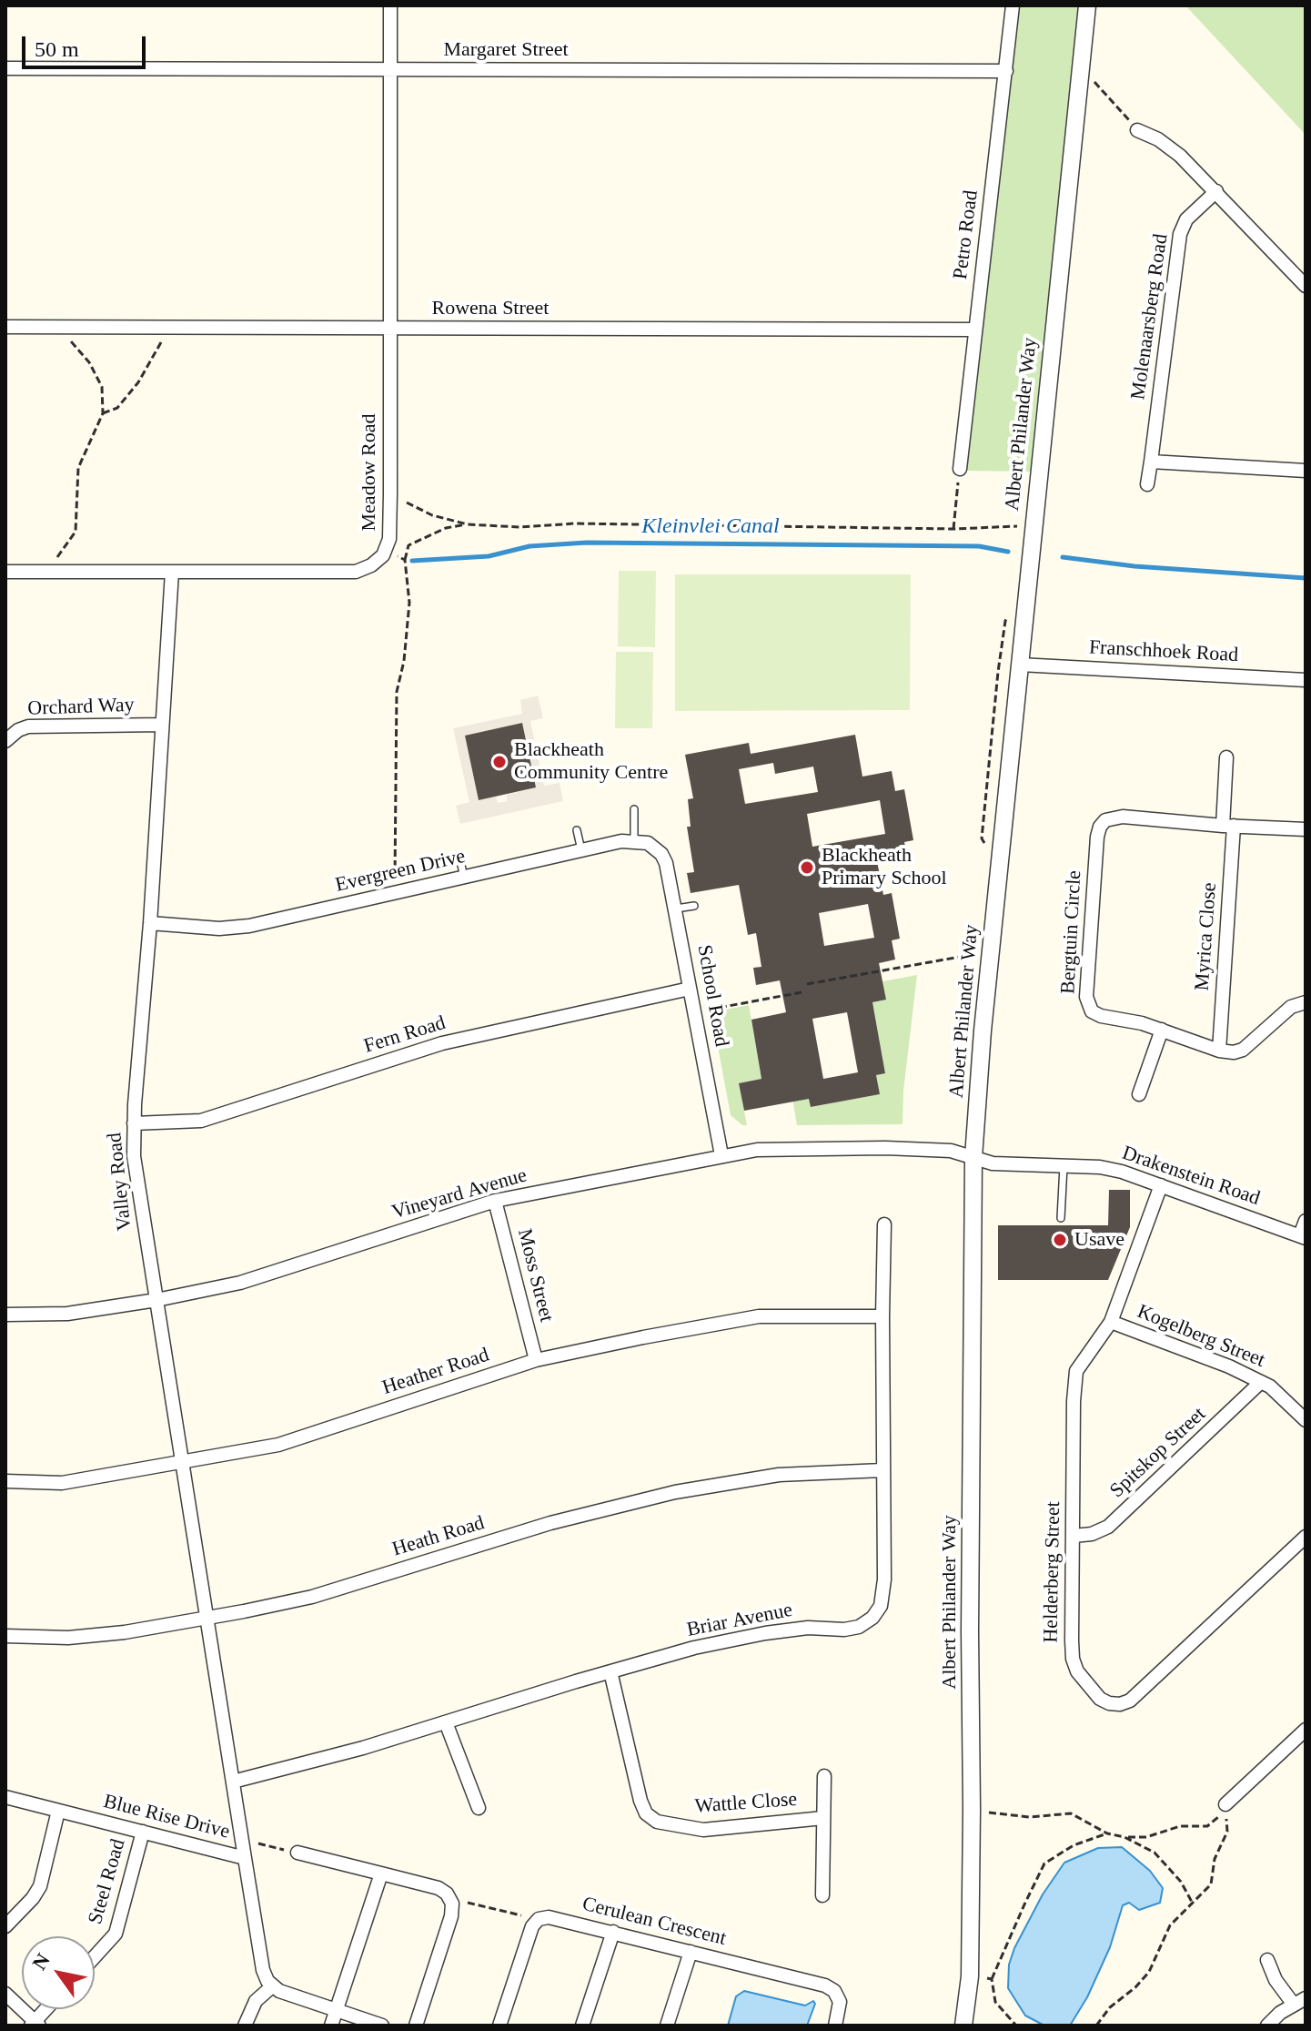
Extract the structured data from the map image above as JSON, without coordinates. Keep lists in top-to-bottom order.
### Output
{
  "streets": {
    "street": [
      "Margaret Street",
      "Petro Road",
      "Rowena Street",
      "Molenaarsberg Road",
      "Albert Philander Way",
      "Meadow Road",
      "Franschhoek Road",
      "Orchard Way",
      "Evergreen Drive",
      "Bergtuin Circle",
      "Myrica Close",
      "School Road",
      "Fern Road",
      "Drakenstein Road",
      "Valley Road",
      "Vineyard Avenue",
      "Moss Street",
      "Kogelberg Street",
      "Heather Road",
      "Spitskop Street",
      "Heath Road",
      "Helderberg Street",
      "Briar Avenue",
      "Wattle Close",
      "Blue Rise Drive",
      "Steel Road",
      "Cerulean Crescent"
    ]
  },
  "crossings": [
    ["Margaret Street", "Petro Road"],
    ["Margaret Street", "Meadow Road"],
    ["Petro Road", "Rowena Street"],
    ["Rowena Street", "Meadow Road"],
    ["Albert Philander Way", "Franschhoek Road"],
    ["Albert Philander Way", "Drakenstein Road"],
    ["Albert Philander Way", "Vineyard Avenue"],
    ["Meadow Road", "Valley Road"],
    ["Orchard Way", "Valley Road"],
    ["Evergreen Drive", "School Road"],
    ["Evergreen Drive", "Valley Road"],
    ["Bergtuin Circle", "Myrica Close"],
    ["School Road", "Fern Road"],
    ["School Road", "Vineyard Avenue"],
    ["Fern Road", "Valley Road"],
    ["Drakenstein Road", "Vineyard Avenue"],
    ["Drakenstein Road", "Helderberg Street"],
    ["Valley Road", "Vineyard Avenue"],
    ["Valley Road", "Heather Road"],
    ["Valley Road", "Heath Road"],
    ["Valley Road", "Briar Avenue"],
    ["Valley Road", "Blue Rise Drive"],
    ["Vineyard Avenue", "Moss Street"],
    ["Moss Street", "Heather Road"],
    ["Kogelberg Street", "Spitskop Street"],
    ["Kogelberg Street", "Helderberg Street"],
    ["Heather Road", "Briar Avenue"],
    ["Spitskop Street", "Helderberg Street"],
    ["Heath Road", "Briar Avenue"],
    ["Briar Avenue", "Wattle Close"],
    ["Blue Rise Drive", "Steel Road"]
  ],
  "water": ["Kleinvlei Canal"],
  "places": ["Blackheath Community Centre", "Blackheath Primary School", "Usave"],
  "scale_bar": "50 m",
  "north": "top left"
}
